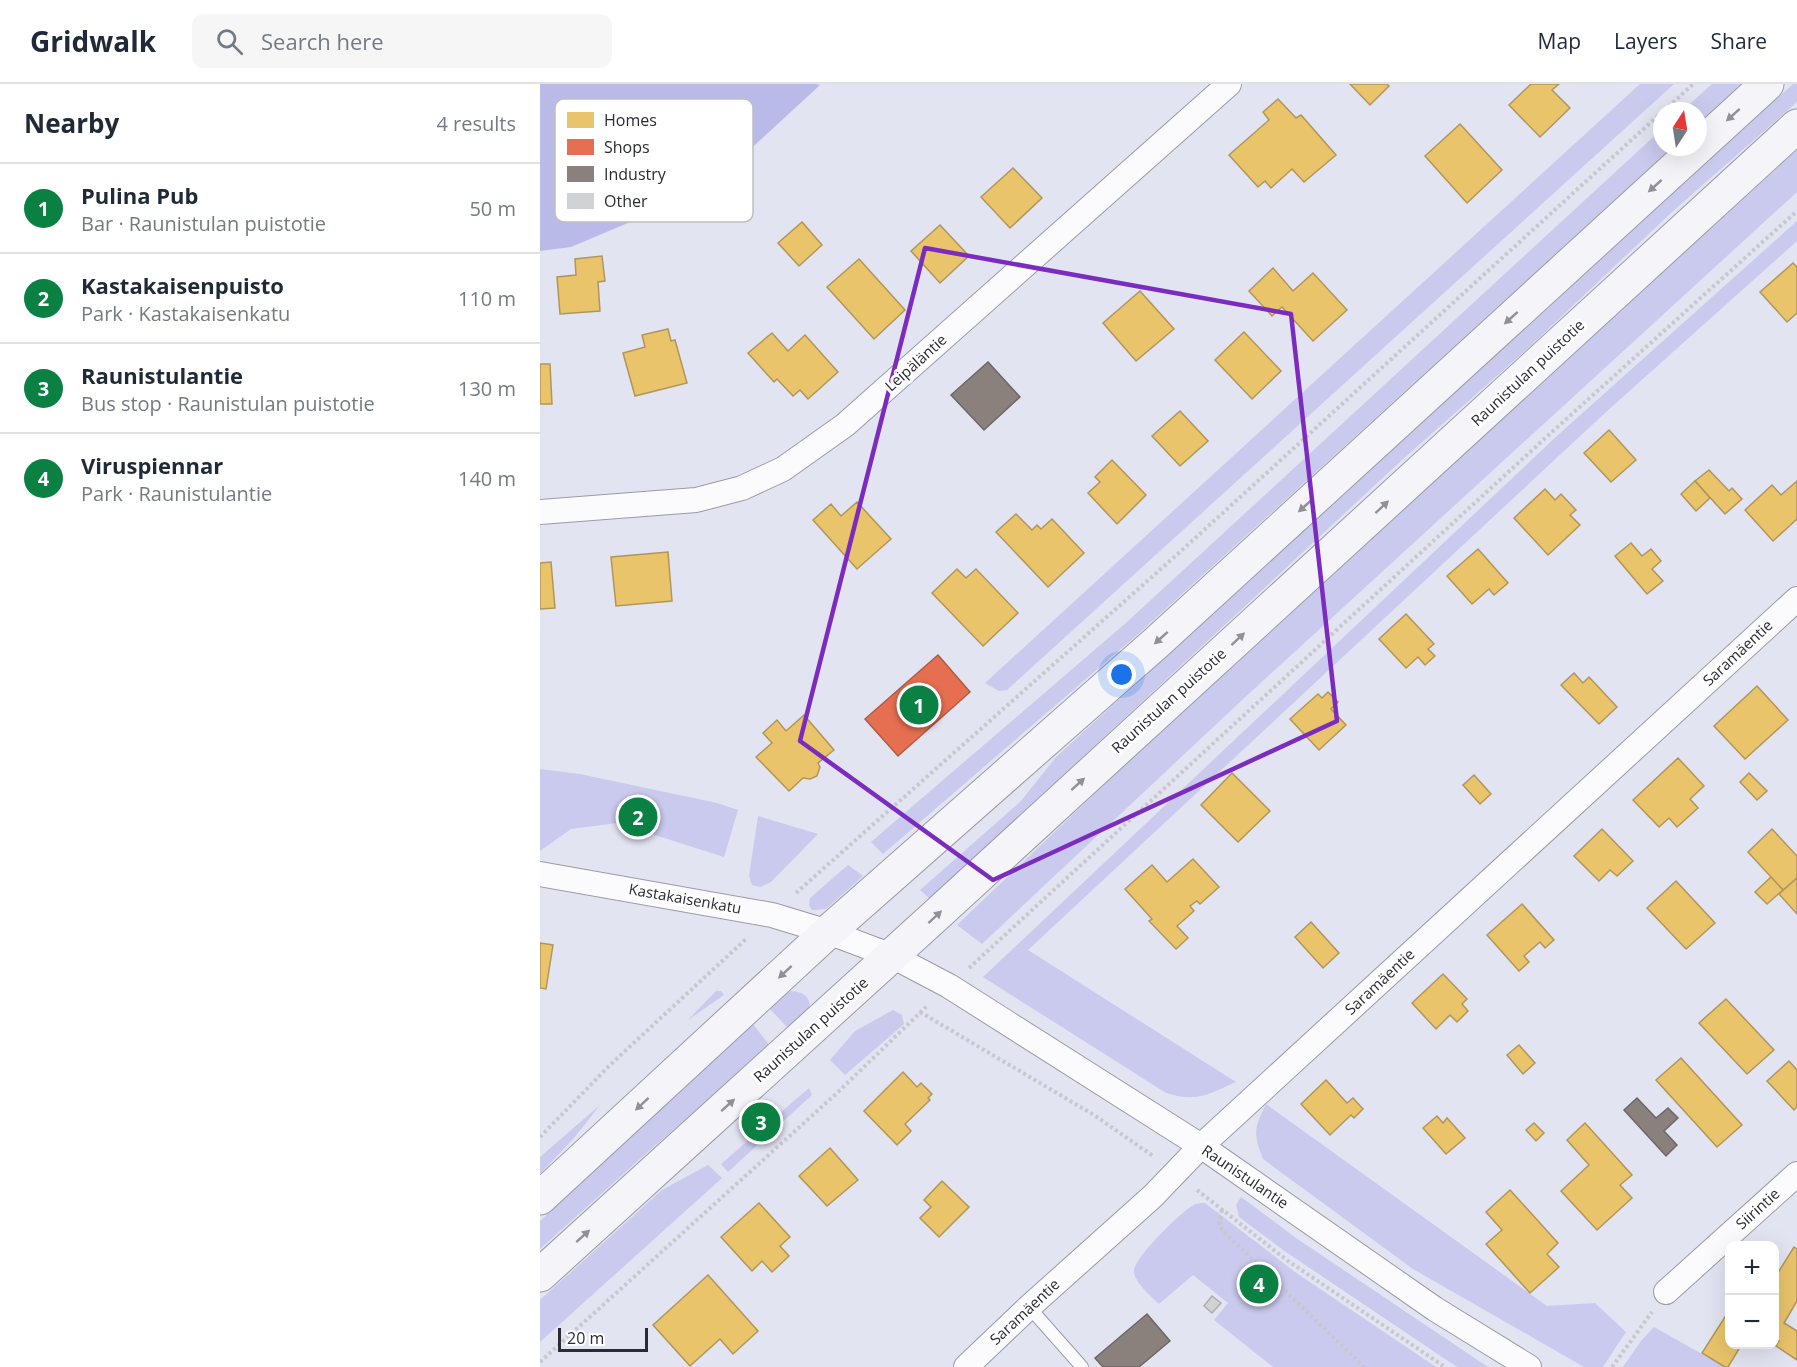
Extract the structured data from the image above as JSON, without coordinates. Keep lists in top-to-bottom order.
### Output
{
  "streets": {
    "main road": ["Raunistulan puistotie"],
    "street": [
      "Leipäläntie",
      "Saramäentie",
      "Kastakaisenkatu",
      "Raunistulantie",
      "Siirintie"
    ]
  },
  "crossings": [
    ["Raunistulan puistotie", "Raunistulantie"],
    ["Saramäentie", "Raunistulantie"],
    ["Kastakaisenkatu", "Raunistulantie"]
  ],
  "legend": [
    "Homes",
    "Shops",
    "Industry",
    "Other"
  ],
  "scale_bar": "20 m",
  "north": "top",
  "page": {
    "header": "Gridwalk",
    "search": "Search here",
    "nav": ["Map", "Layers", "Share"],
    "heading": ["Nearby", "4 results"],
    "list": [
      {
        "mark": "1",
        "name": "Pulina Pub",
        "note": "Bar · Raunistulan puistotie",
        "value": "50 m"
      },
      {
        "mark": "2",
        "name": "Kastakaisenpuisto",
        "note": "Park · Kastakaisenkatu",
        "value": "110 m"
      },
      {
        "mark": "3",
        "name": "Raunistulantie",
        "note": "Bus stop · Raunistulan puistotie",
        "value": "130 m"
      },
      {
        "mark": "4",
        "name": "Viruspiennar",
        "note": "Park · Raunistulantie",
        "value": "140 m"
      }
    ],
    "pins": [
      "1",
      "2",
      "3",
      "4"
    ],
    "map_buttons": ["+", "−"],
    "scale": "20 m"
  }
}
